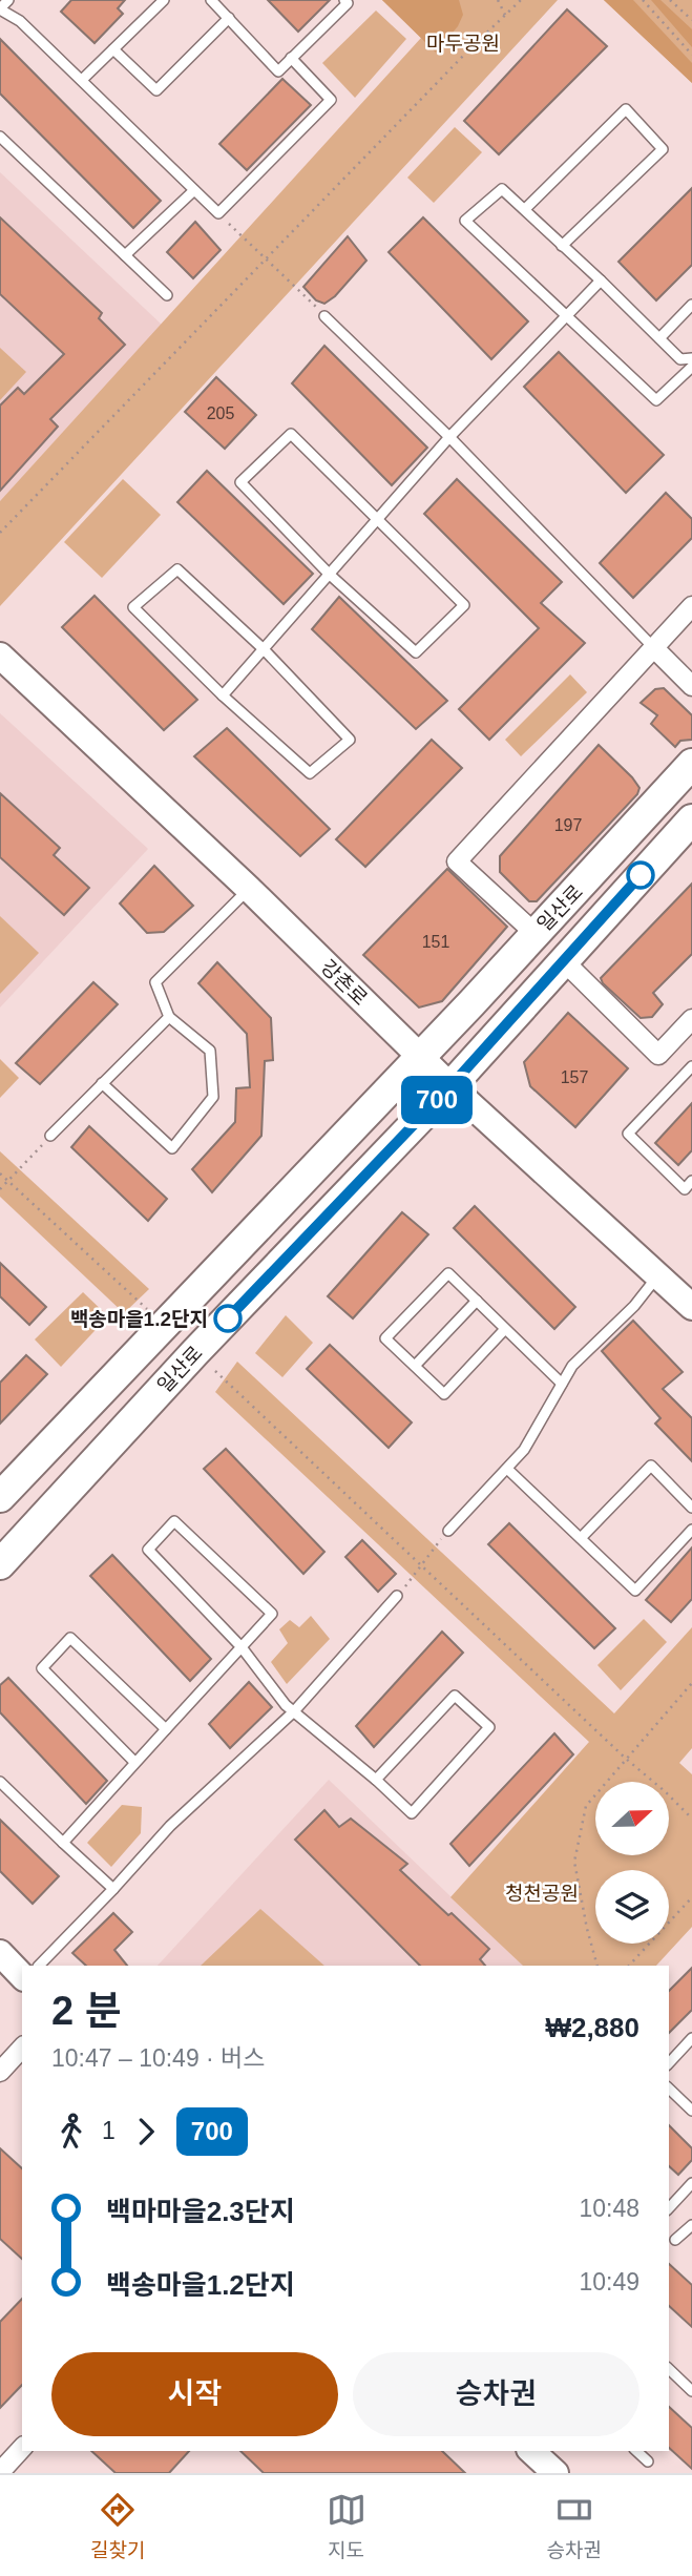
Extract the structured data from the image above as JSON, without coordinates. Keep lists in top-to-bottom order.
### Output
{
  "streets": {
    "main road": ["일산로", "강촌로"]
  },
  "crossings": [
    ["일산로", "강촌로"]
  ],
  "parks": ["마두공원", "청천공원"],
  "places": ["백송마을1.2단지"],
  "lines": ["bus line 700"],
  "house_numbers": [
    "205",
    "197",
    "151",
    "157"
  ],
  "north": "right",
  "page": {
    "on_map": "700",
    "heading": ["2 분", "10:47 – 10:49 · 버스", "₩2,880"],
    "legs": ["1", "700"],
    "list": [
      {
        "name": "백마마을2.3단지",
        "value": "10:48"
      },
      {
        "name": "백송마을1.2단지",
        "value": "10:49"
      }
    ],
    "buttons": ["시작", "승차권"],
    "tabs": ["길찾기", "지도", "승차권"]
  }
}
